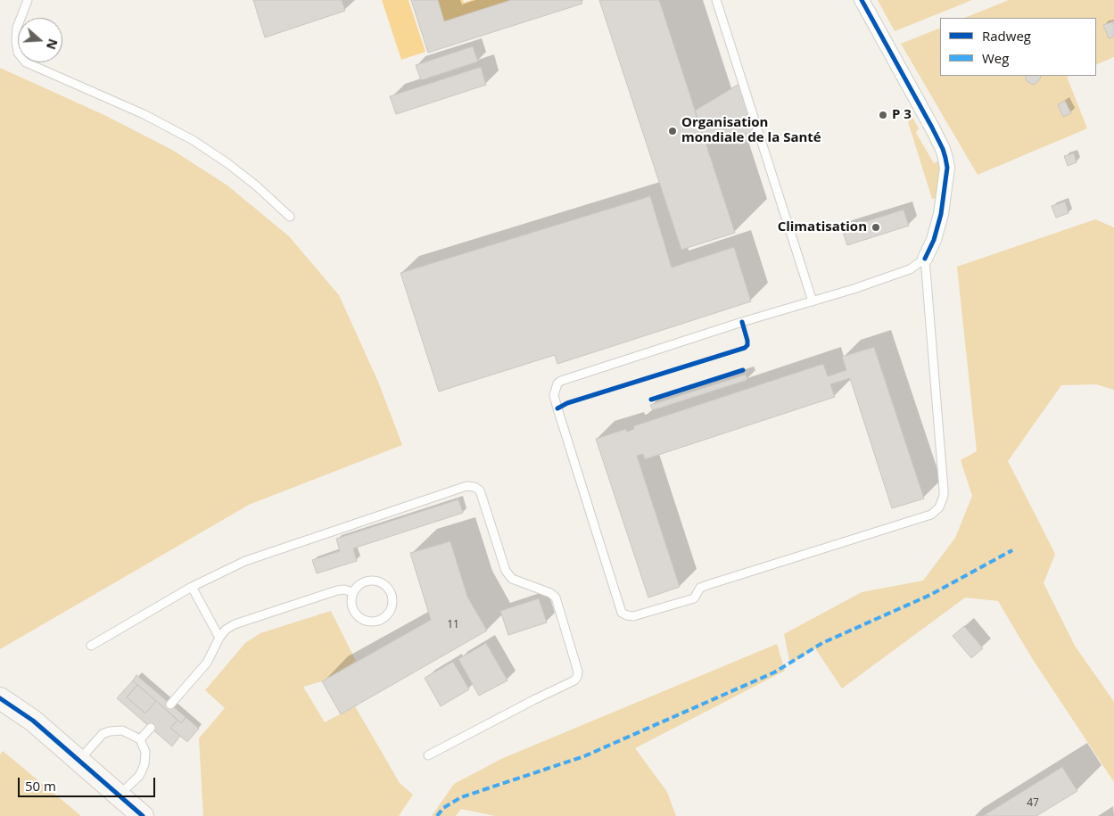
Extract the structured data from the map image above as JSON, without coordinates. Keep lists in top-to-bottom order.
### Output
{
  "places": ["P 3", "Organisation mondiale de la Santé", "Climatisation"],
  "house_numbers": ["11", "47"],
  "legend": ["Radweg", "Weg"],
  "scale_bar": "50 m",
  "north": "right"
}
